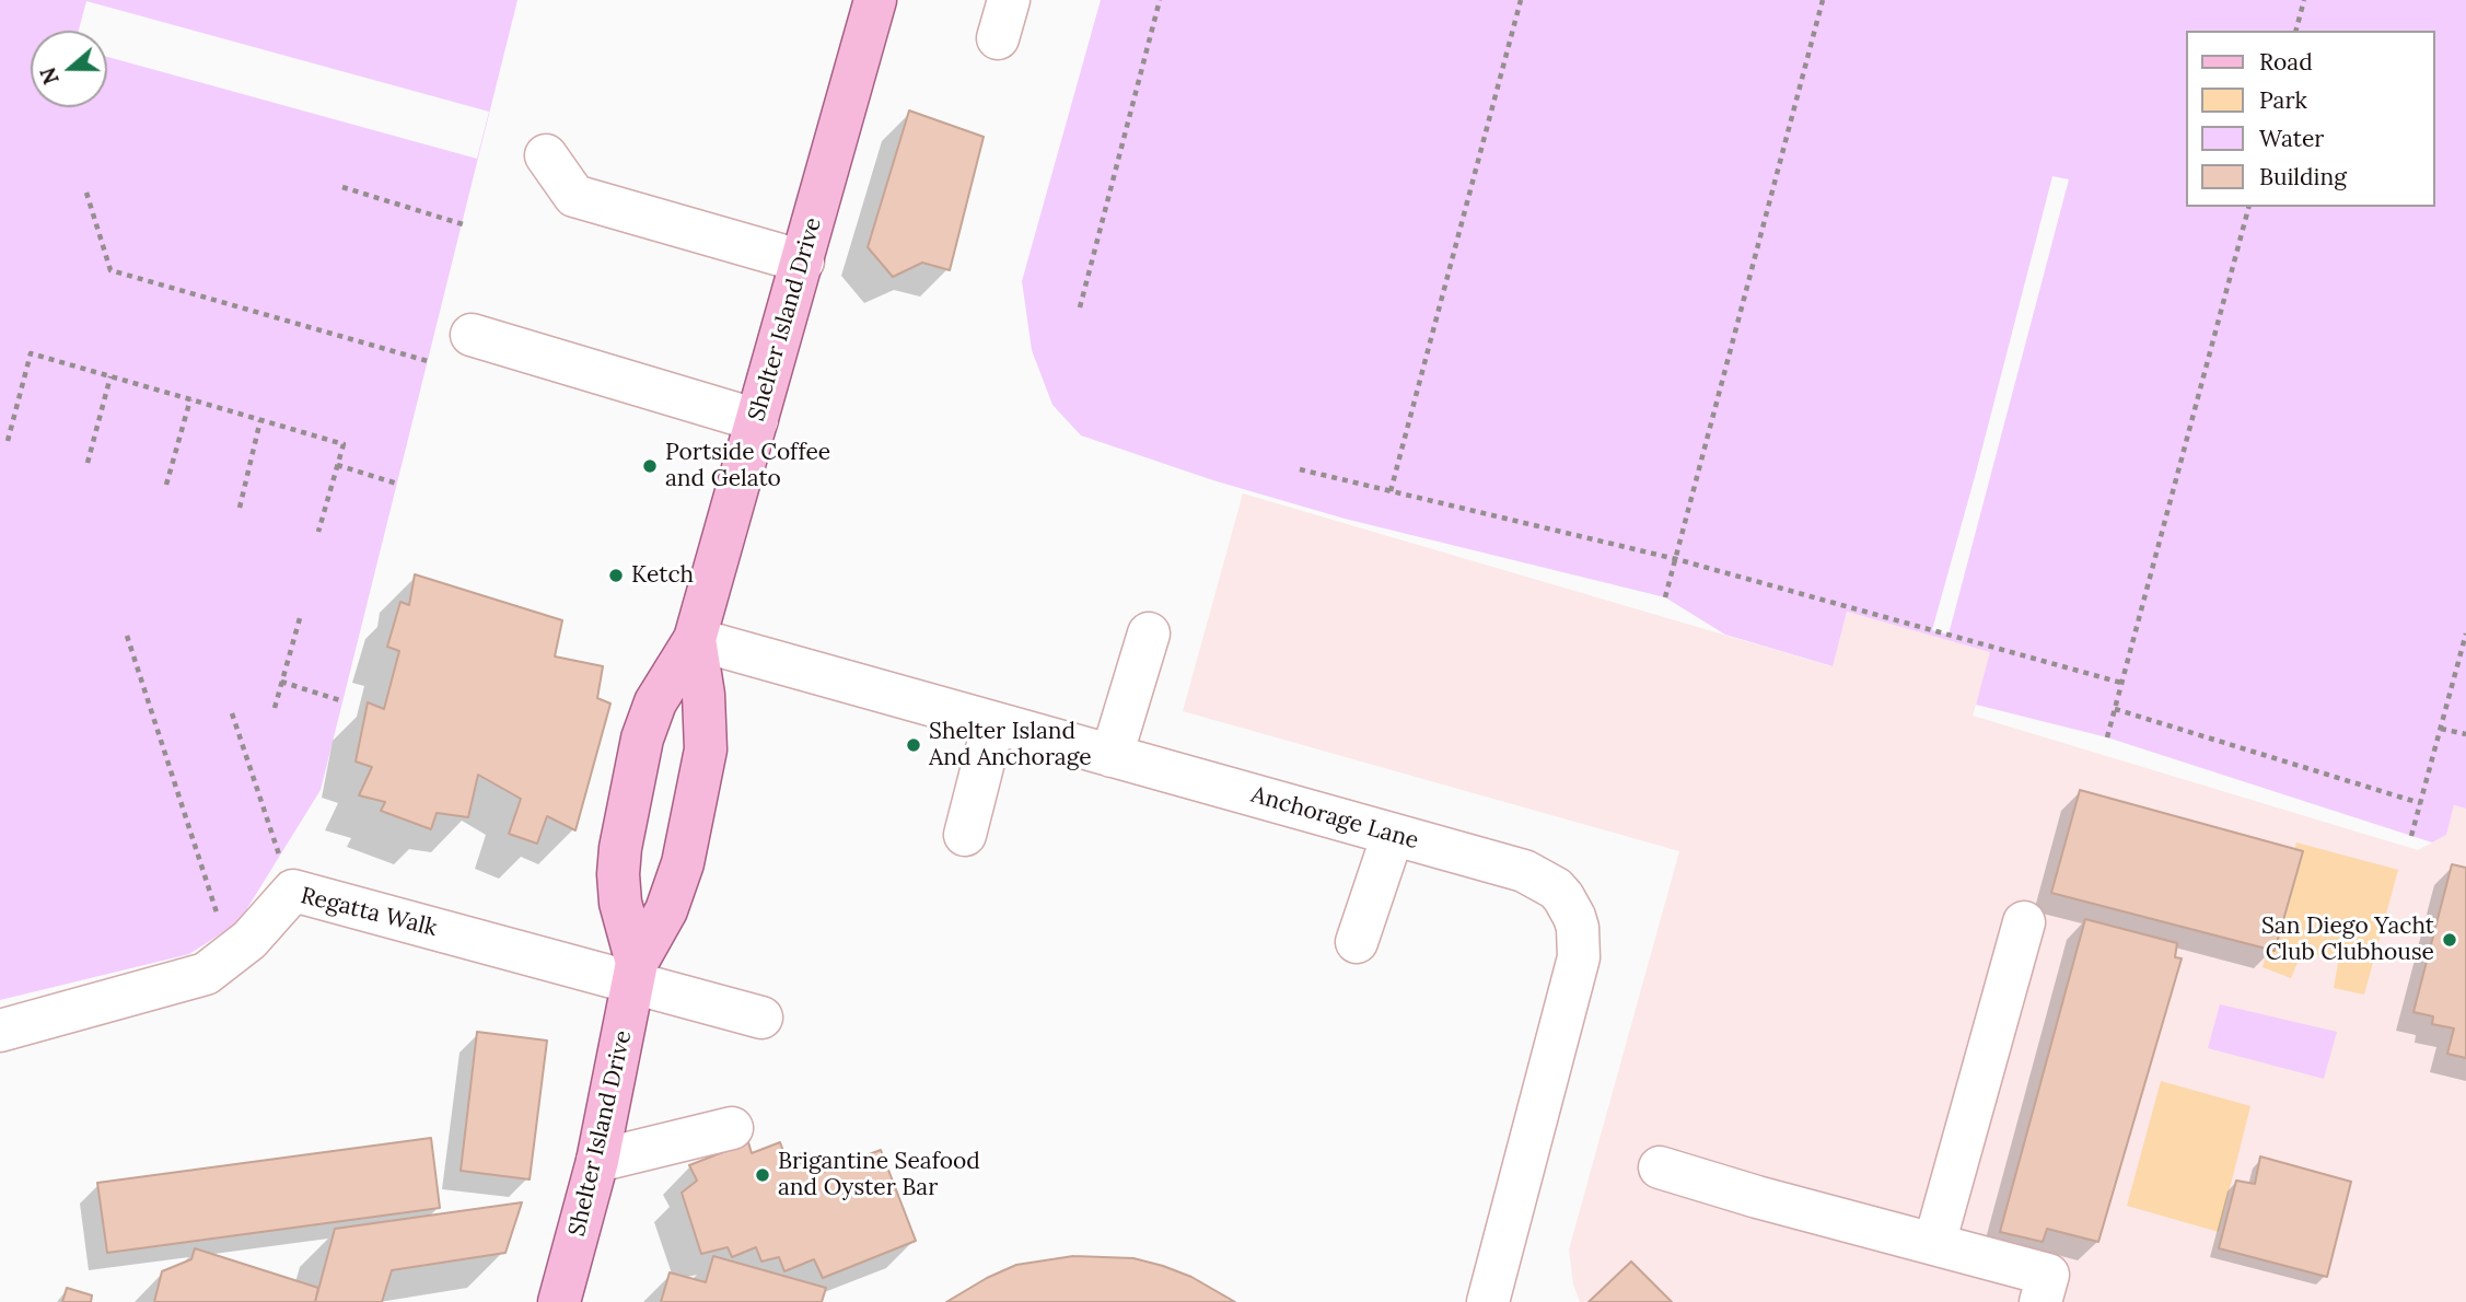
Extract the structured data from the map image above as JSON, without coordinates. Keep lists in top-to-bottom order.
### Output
{
  "streets": {
    "main road": ["Shelter Island Drive"],
    "street": ["Anchorage Lane", "Regatta Walk"]
  },
  "crossings": [
    ["Shelter Island Drive", "Anchorage Lane"],
    ["Shelter Island Drive", "Regatta Walk"]
  ],
  "places": [
    "Portside Coffee and Gelato",
    "Ketch",
    "Shelter Island And Anchorage",
    "San Diego Yacht Club Clubhouse",
    "Brigantine Seafood and Oyster Bar"
  ],
  "legend": [
    "Road",
    "Park",
    "Water",
    "Building"
  ],
  "north": "left"
}
